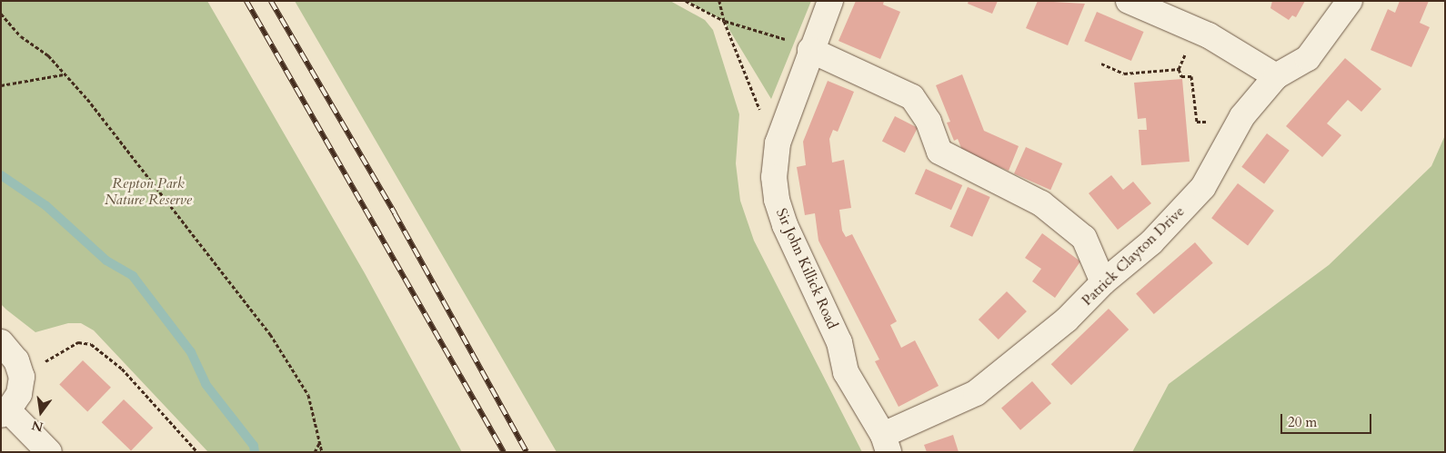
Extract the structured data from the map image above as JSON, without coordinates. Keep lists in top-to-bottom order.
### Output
{
  "streets": {
    "street": ["Patrick Clayton Drive", "Sir John Killick Road"]
  },
  "crossings": [
    ["Patrick Clayton Drive", "Sir John Killick Road"]
  ],
  "parks": ["Repton Park Nature Reserve"],
  "scale_bar": "20 m",
  "north": "bottom"
}
